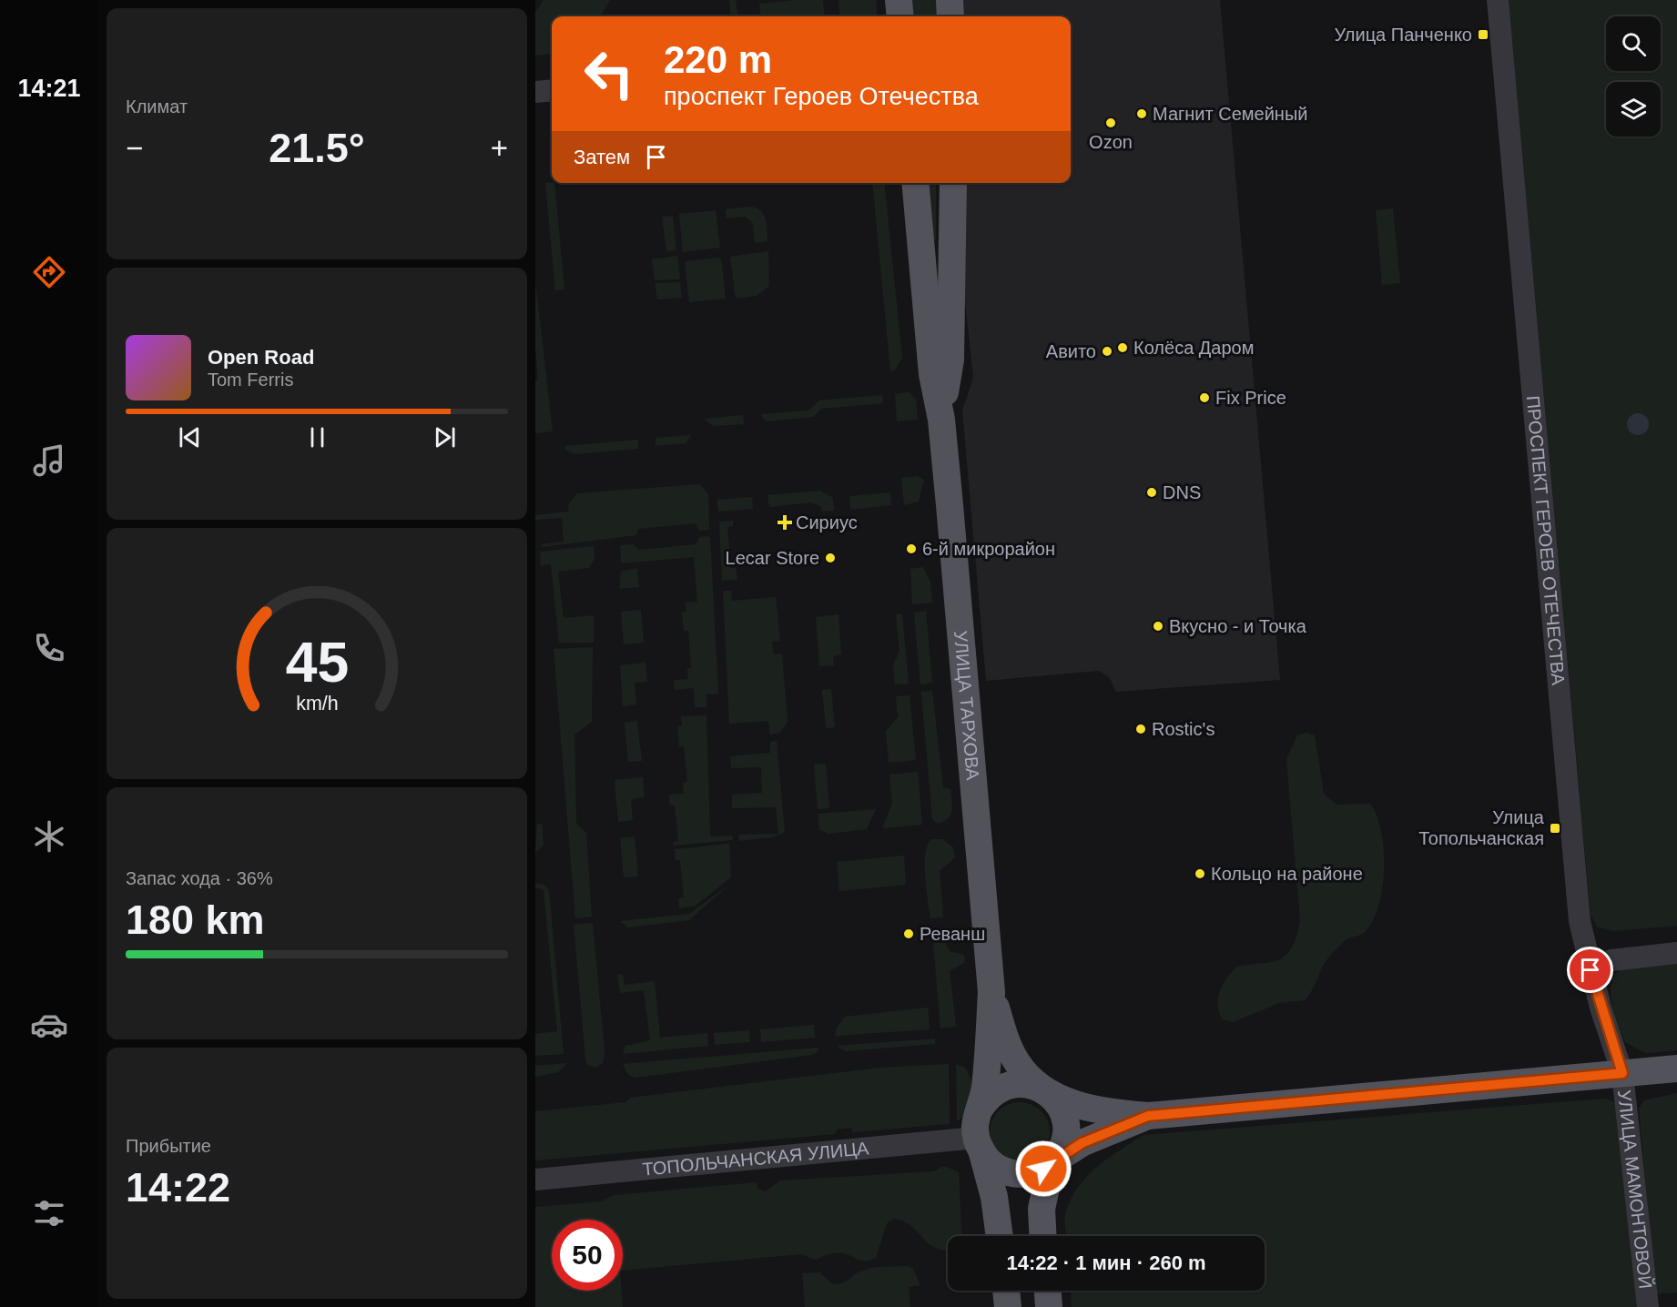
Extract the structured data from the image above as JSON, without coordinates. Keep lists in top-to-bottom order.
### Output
{
  "streets": {
    "main road": ["УЛИЦА ТАРХОВА"],
    "street": ["ПРОСПЕКТ ГЕРОЕВ ОТЕЧЕСТВА", "ТОПОЛЬЧАНСКАЯ УЛИЦА", "УЛИЦА МАМОНТОВОЙ"]
  },
  "crossings": [
    ["ПРОСПЕКТ ГЕРОЕВ ОТЕЧЕСТВА", "УЛИЦА МАМОНТОВОЙ"],
    ["УЛИЦА ТАРХОВА", "ТОПОЛЬЧАНСКАЯ УЛИЦА"]
  ],
  "places": {
    "transit": ["Улица Панченко", "Улица Топольчанская"],
    "other": [
      "Магнит Семейный",
      "Ozon",
      "Колёса Даром",
      "Авито",
      "Fix Price",
      "DNS",
      "6-й микрорайон",
      "Lecar Store",
      "Вкусно - и Точка",
      "Rostic's",
      "Кольцо на районе",
      "Реванш"
    ],
    "health": ["Сириус"]
  },
  "page": {
    "tabs": "14:21",
    "tile": [
      "Климат",
      ["Запас хода · 36%", "180 km"],
      ["Прибытие", "14:22"]
    ],
    "turn": ["220 m", "проспект Героев Отечества"],
    "heat": ["−", "21.5°", "+"],
    "then": "Затем",
    "song": ["Open Road", "Tom Ferris"],
    "limit": "50",
    "trip": "14:22 · 1 мин · 260 m",
    "gauge": ["45", "km/h"]
  }
}
